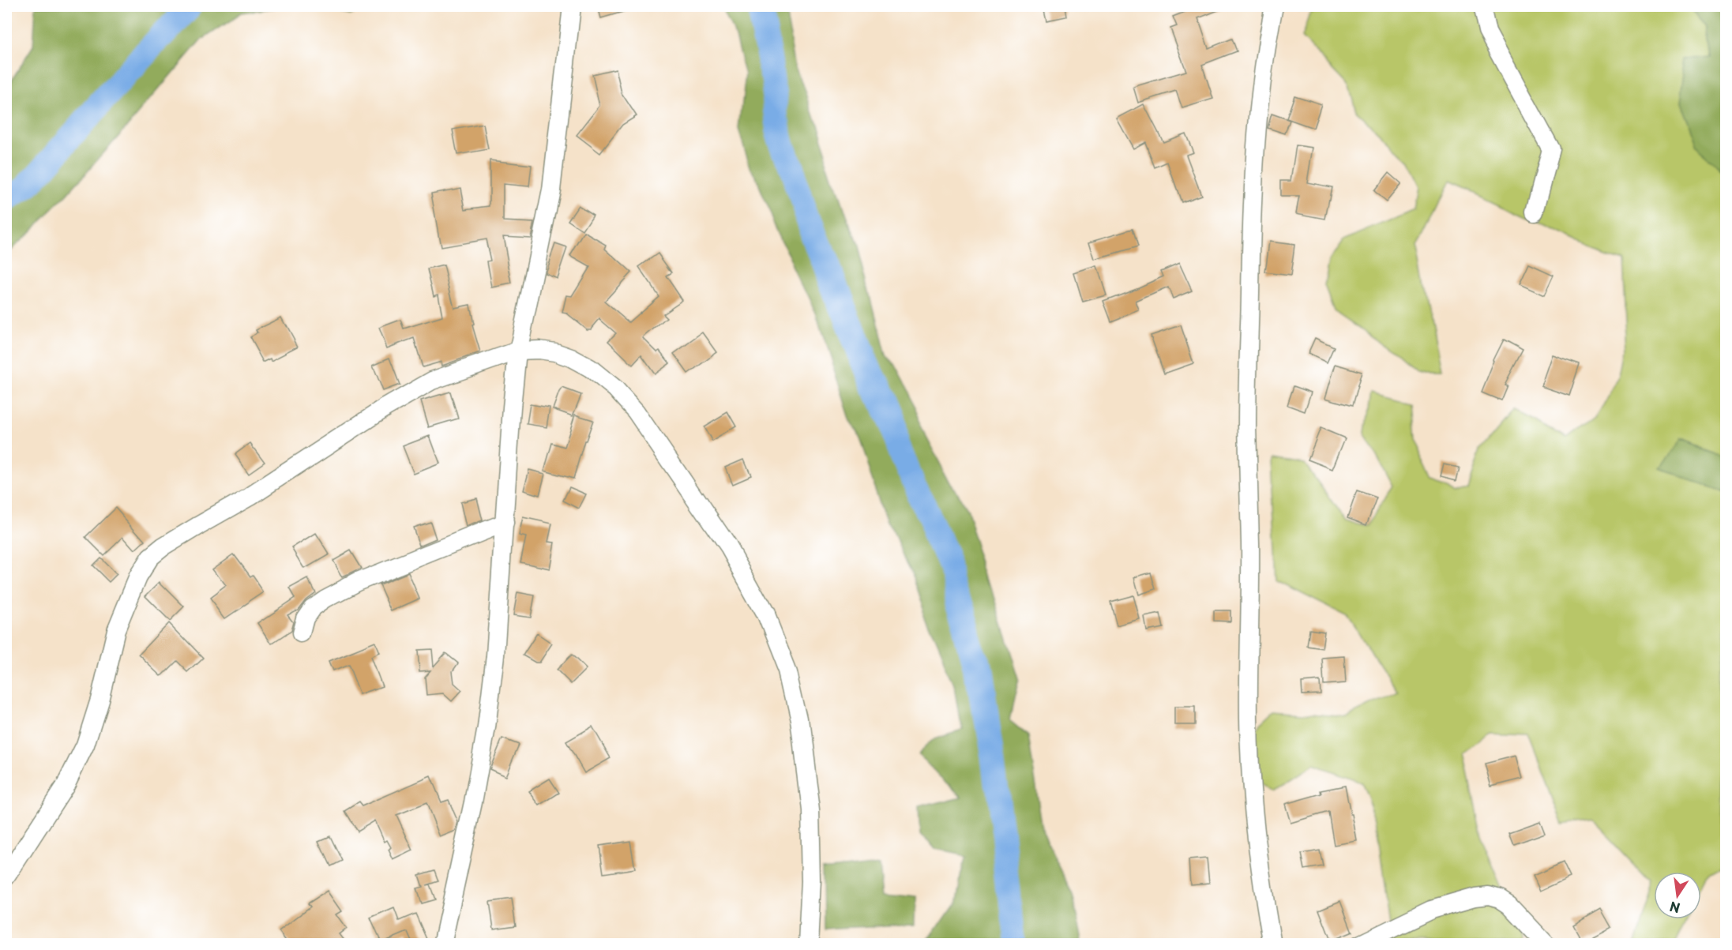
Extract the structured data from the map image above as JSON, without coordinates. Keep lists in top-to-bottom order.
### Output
{
  "north": "bottom"
}
